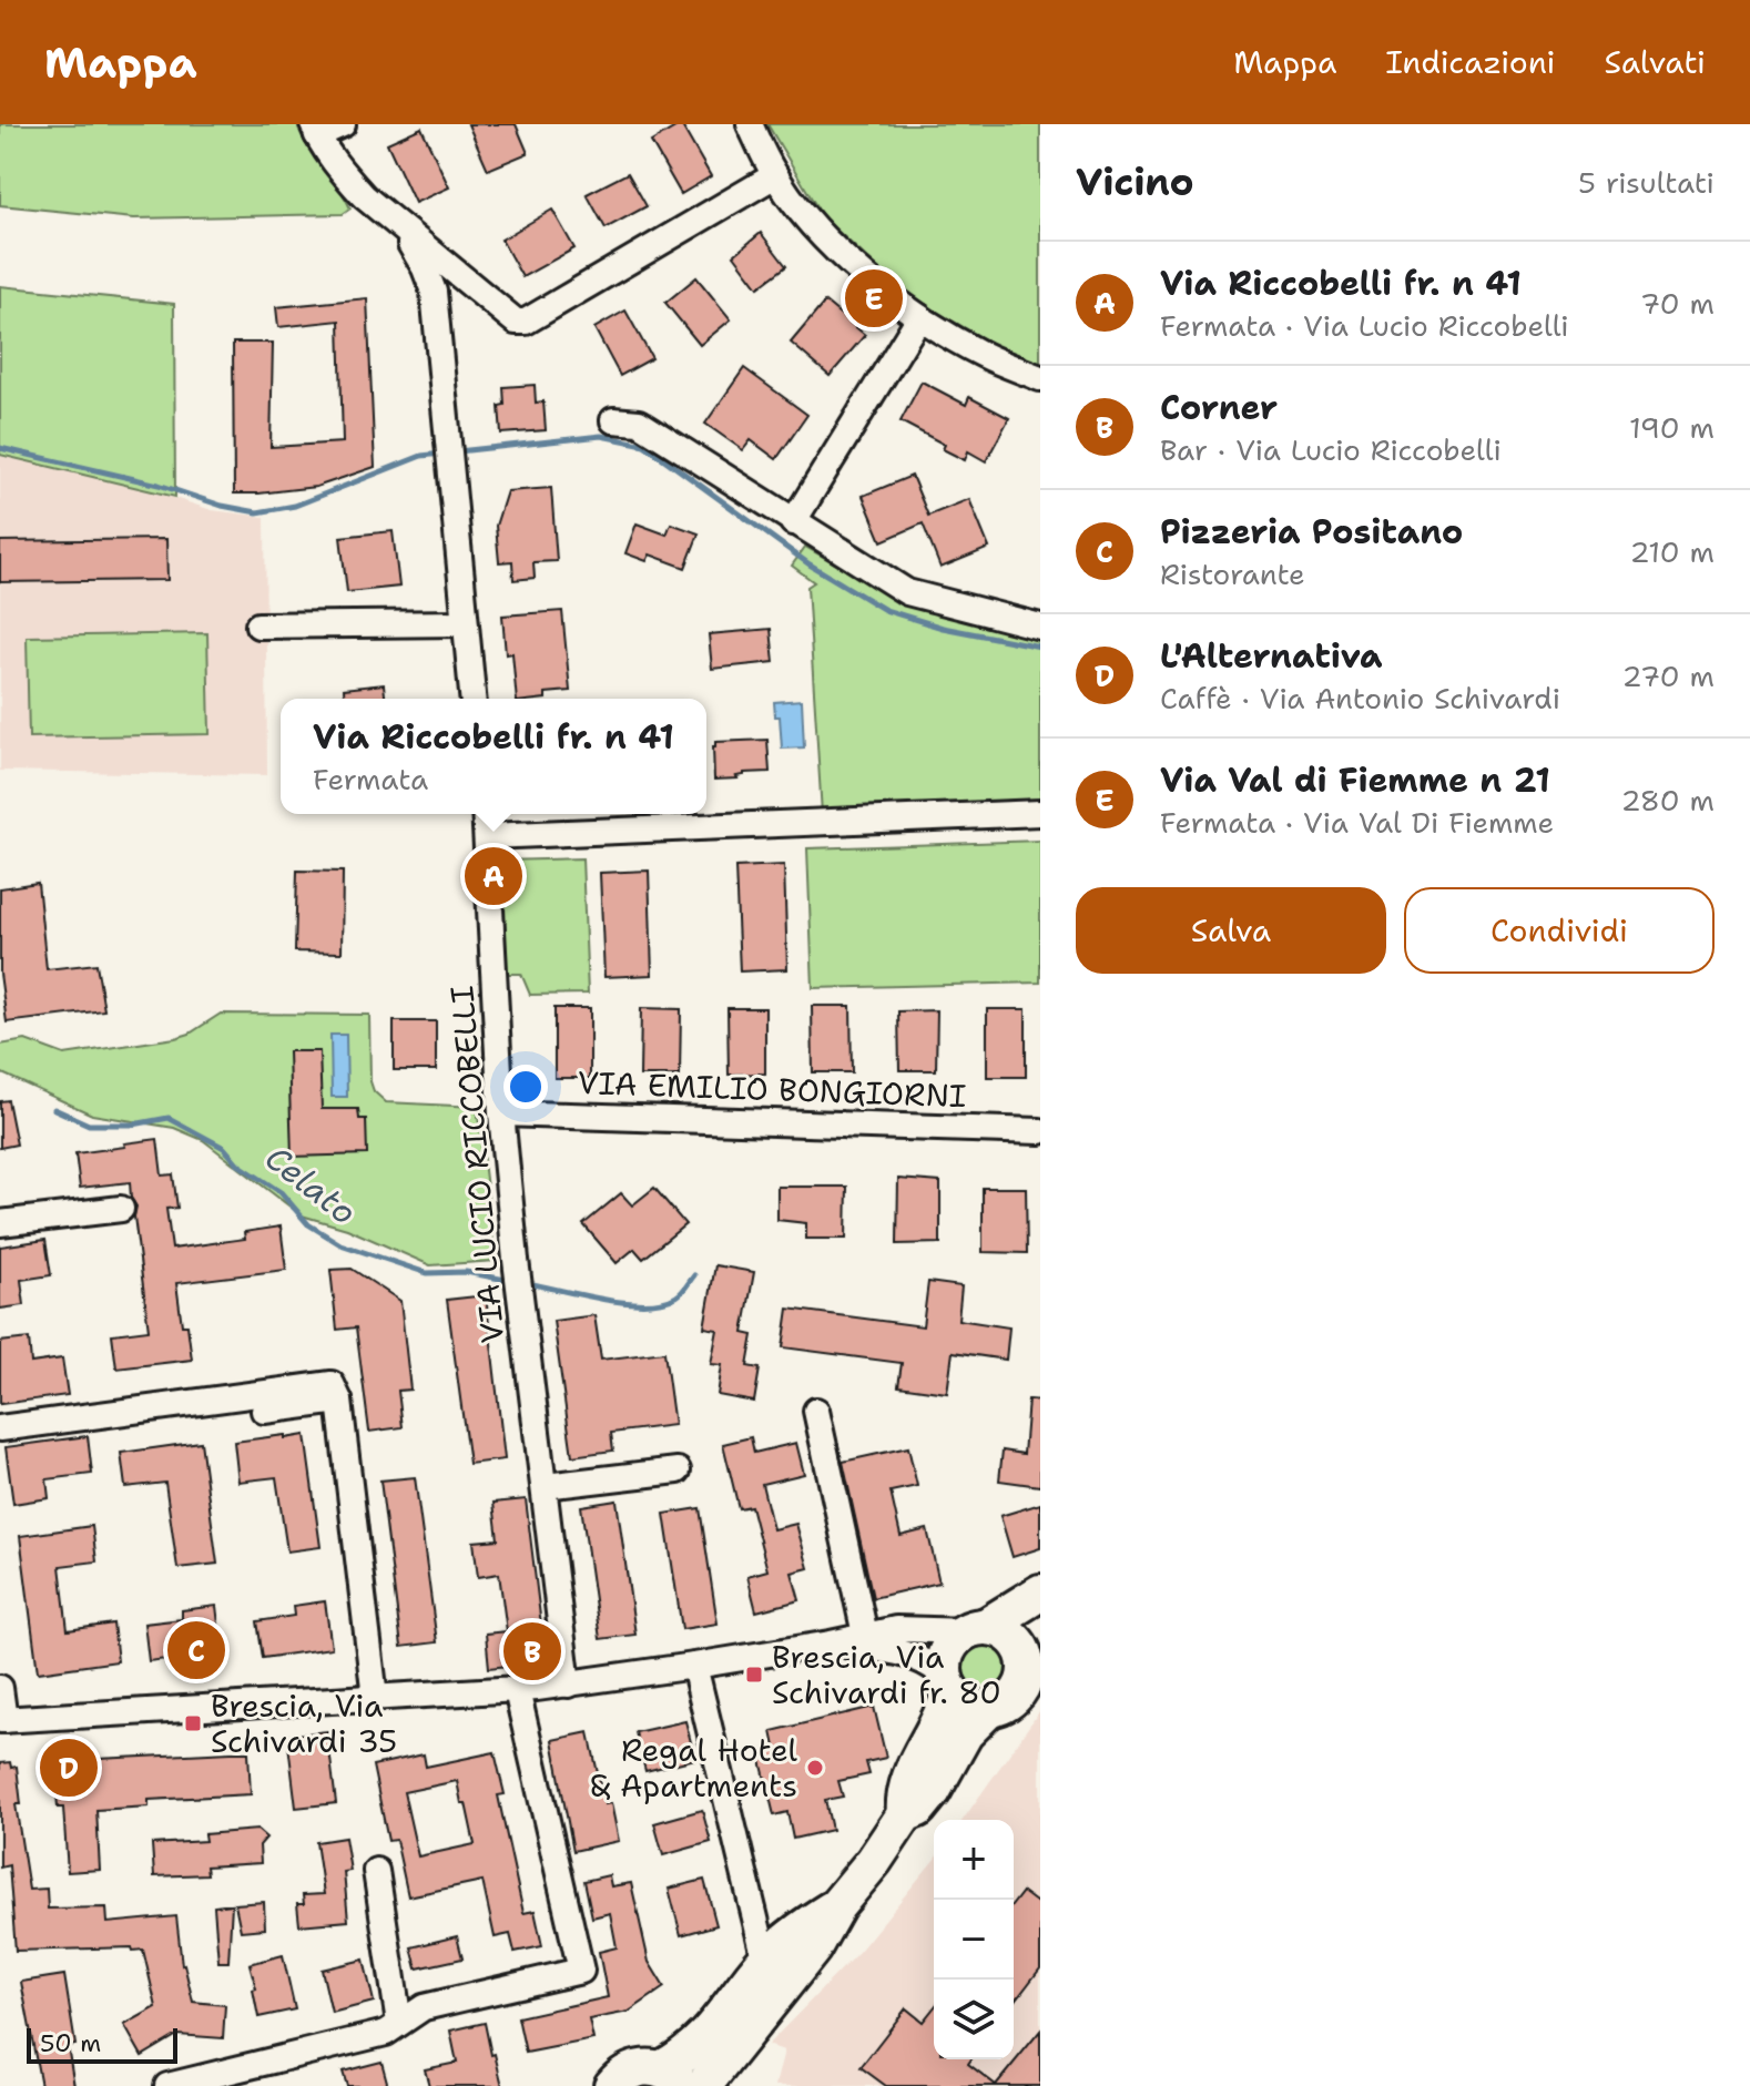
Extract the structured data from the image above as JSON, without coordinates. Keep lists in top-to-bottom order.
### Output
{
  "streets": {
    "street": ["VIA EMILIO BONGIORNI", "VIA LUCIO RICCOBELLI"]
  },
  "crossings": [
    ["VIA EMILIO BONGIORNI", "VIA LUCIO RICCOBELLI"]
  ],
  "water": ["Celato"],
  "places": {
    "transit": ["Brescia, Via Schivardi fr. 80", "Brescia, Via Schivardi 35"],
    "other": ["Regal Hotel & Apartments"]
  },
  "scale_bar": "50 m",
  "page": {
    "header": "Mappa",
    "nav": ["Mappa", "Indicazioni", "Salvati"],
    "heading": ["Vicino", "5 risultati"],
    "list": [
      {
        "mark": "A",
        "name": "Via Riccobelli fr. n 41",
        "note": "Fermata · Via Lucio Riccobelli",
        "value": "70 m"
      },
      {
        "mark": "B",
        "name": "Corner",
        "note": "Bar · Via Lucio Riccobelli",
        "value": "190 m"
      },
      {
        "mark": "C",
        "name": "Pizzeria Positano",
        "note": "Ristorante",
        "value": "210 m"
      },
      {
        "mark": "D",
        "name": "L'Alternativa",
        "note": "Caffè · Via Antonio Schivardi",
        "value": "270 m"
      },
      {
        "mark": "E",
        "name": "Via Val di Fiemme n 21",
        "note": "Fermata · Via Val Di Fiemme",
        "value": "280 m"
      }
    ],
    "pins": [
      "E",
      "A",
      "C",
      "B",
      "D"
    ],
    "popup": ["Via Riccobelli fr. n 41", "Fermata"],
    "buttons": ["Salva", "Condividi"],
    "map_buttons": ["+", "−"],
    "scale": "50 m"
  }
}
